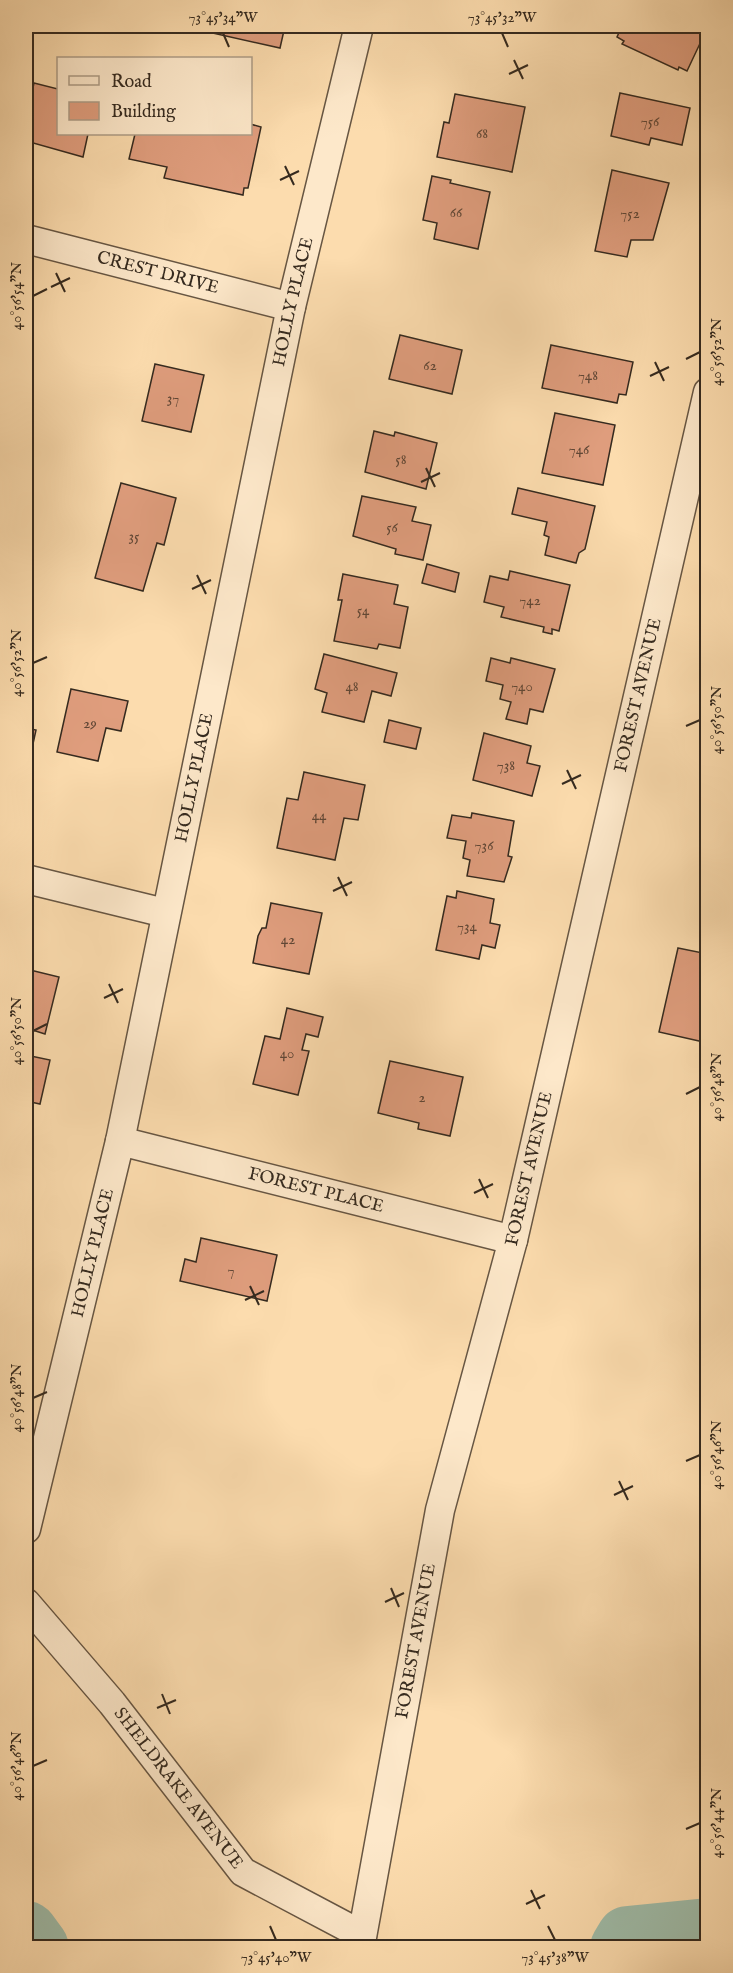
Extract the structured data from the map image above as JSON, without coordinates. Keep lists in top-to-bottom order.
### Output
{
  "streets": {
    "street": [
      "CREST DRIVE",
      "HOLLY PLACE",
      "FOREST AVENUE",
      "FOREST PLACE",
      "SHELDRAKE AVENUE"
    ]
  },
  "crossings": [
    ["CREST DRIVE", "HOLLY PLACE"],
    ["HOLLY PLACE", "FOREST PLACE"],
    ["FOREST AVENUE", "FOREST PLACE"],
    ["FOREST AVENUE", "SHELDRAKE AVENUE"]
  ],
  "house_numbers": [
    "756",
    "68",
    "66",
    "752",
    "62",
    "748",
    "37",
    "746",
    "58",
    "56",
    "35",
    "742",
    "54",
    "48",
    "740",
    "29",
    "738",
    "44",
    "736",
    "734",
    "42",
    "40",
    "2",
    "7"
  ],
  "legend": ["Road", "Building"],
  "coordinates": [
    "73°45'34\"W",
    "73°45'32\"W",
    "40°56'54\"N",
    "40°56'52\"N",
    "40°56'50\"N",
    "40°56'48\"N",
    "40°56'46\"N",
    "40°56'44\"N",
    "73°45'40\"W",
    "73°45'38\"W"
  ]
}
